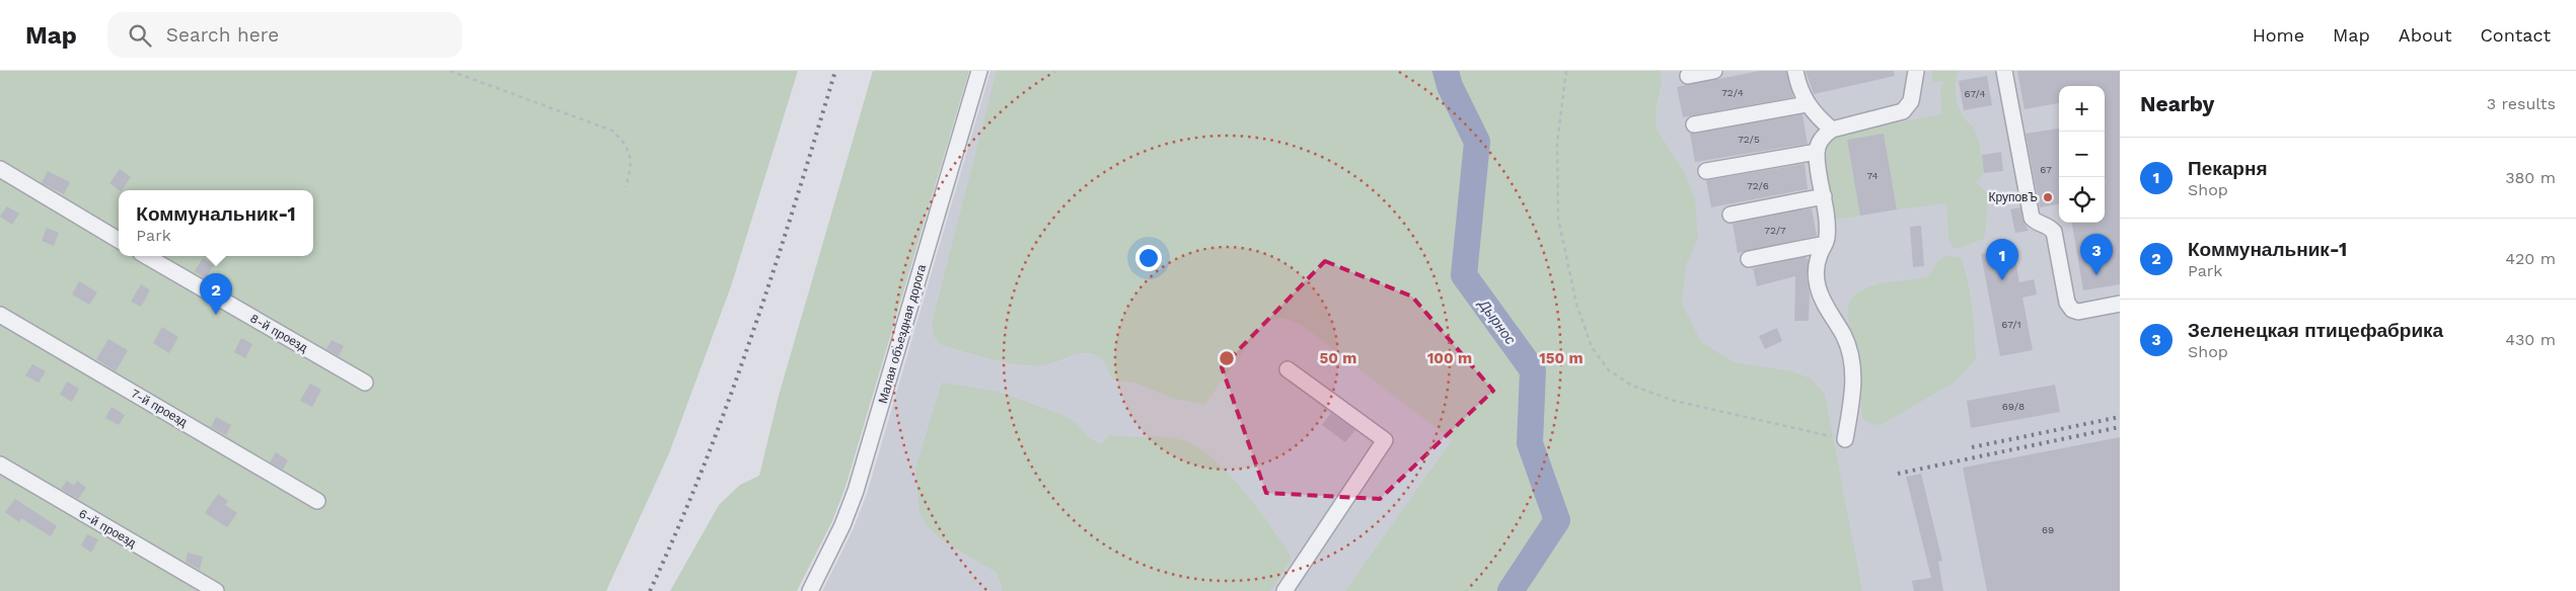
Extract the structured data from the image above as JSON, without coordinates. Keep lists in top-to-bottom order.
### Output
{
  "streets": {
    "street": [
      "8-й проезд",
      "Малая объездная дорога",
      "7-й проезд",
      "6-й проезд"
    ]
  },
  "water": ["Дырнос"],
  "places": ["КруповЪ"],
  "house_numbers": [
    "72/4",
    "67/4",
    "72/5",
    "67",
    "74",
    "72/6",
    "72/7",
    "67/1",
    "69/8",
    "69"
  ],
  "page": {
    "header": "Map",
    "search": "Search here",
    "nav": [
      "Home",
      "Map",
      "About",
      "Contact"
    ],
    "heading": ["Nearby", "3 results"],
    "map_buttons": ["+", "−"],
    "list": [
      {
        "mark": "1",
        "name": "Пекарня",
        "note": "Shop",
        "value": "380 m"
      },
      {
        "mark": "2",
        "name": "Коммунальник-1",
        "note": "Park",
        "value": "420 m"
      },
      {
        "mark": "3",
        "name": "Зеленецкая птицефабрика",
        "note": "Shop",
        "value": "430 m"
      }
    ],
    "popup": ["Коммунальник-1", "Park"],
    "pins": ["3", "1", "2"]
  },
  "rings": ["50 m", "100 m", "150 m"]
}
